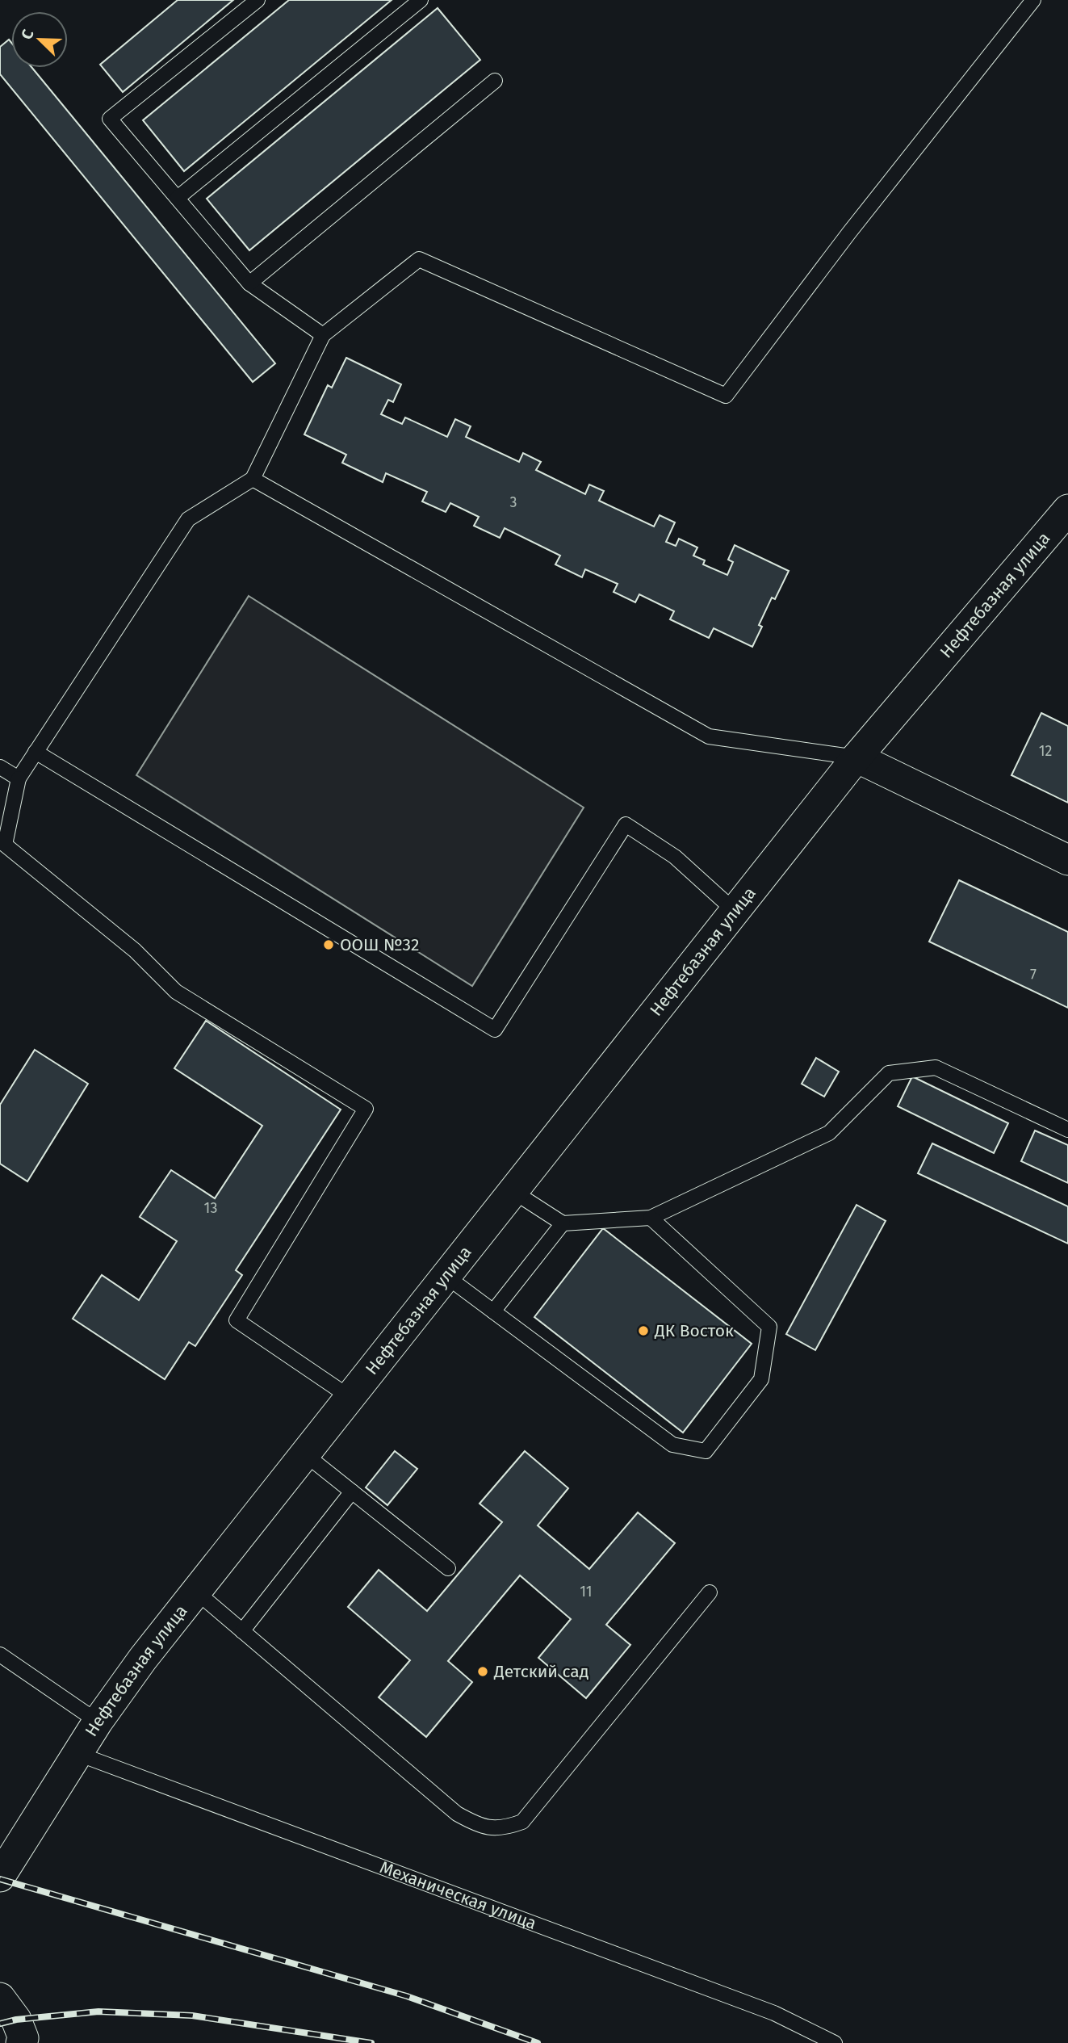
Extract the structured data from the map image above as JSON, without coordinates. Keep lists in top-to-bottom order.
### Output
{
  "streets": {
    "street": ["Нефтебазная улица"],
    "lane": ["Механическая улица"]
  },
  "crossings": [
    ["Нефтебазная улица", "Механическая улица"]
  ],
  "places": ["ООШ №32", "ДК Восток", "Детский сад"],
  "house_numbers": [
    "3",
    "12",
    "7",
    "13",
    "11"
  ],
  "north": "top left"
}
